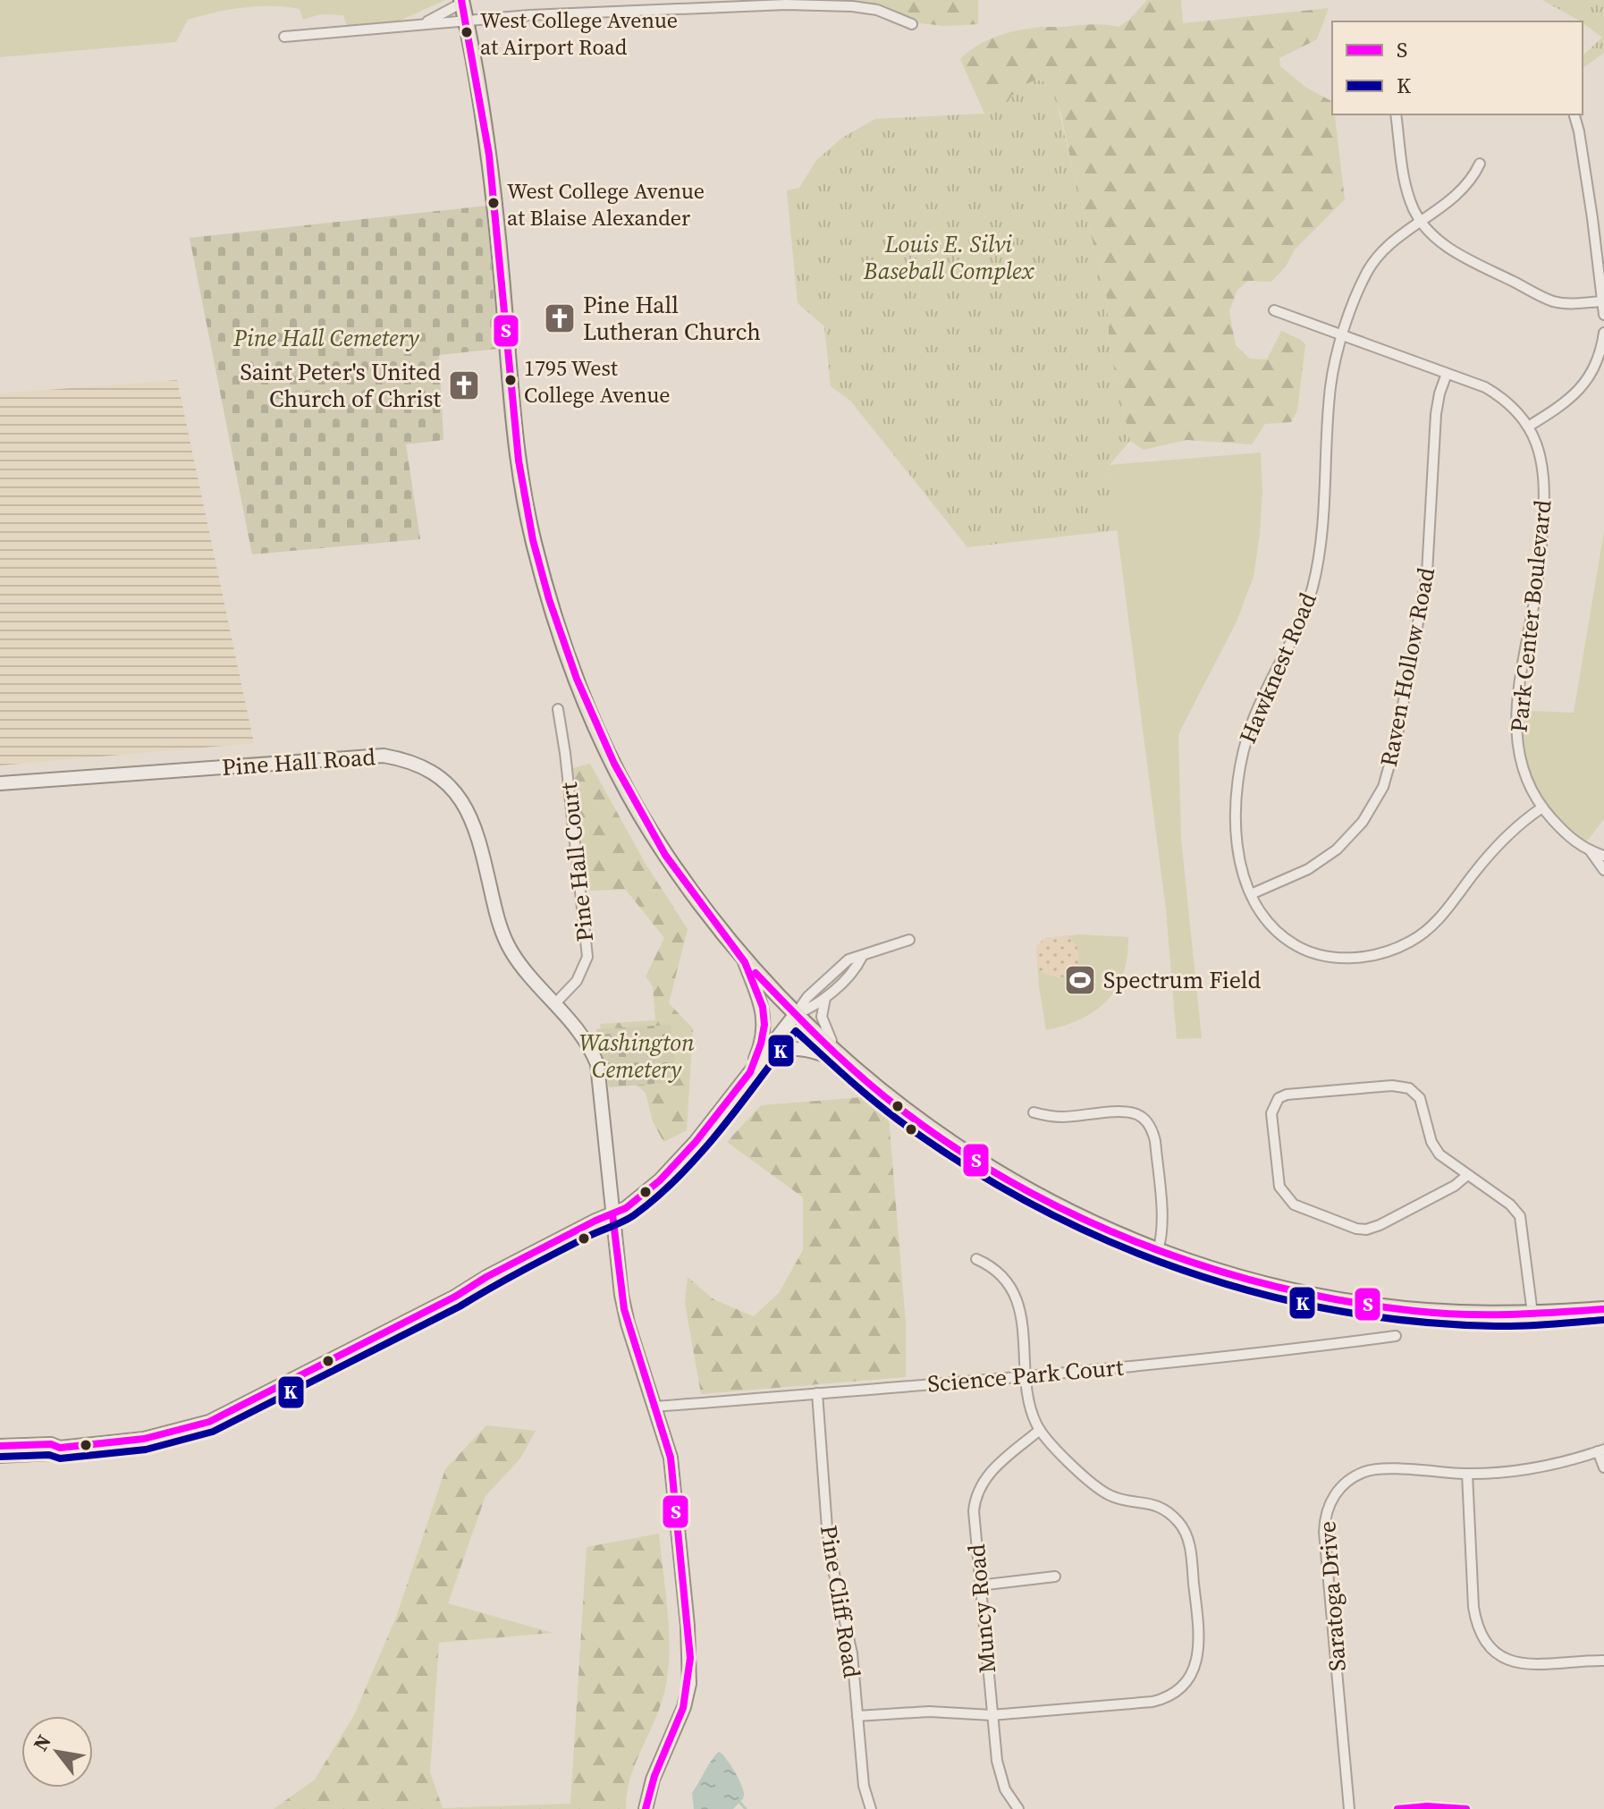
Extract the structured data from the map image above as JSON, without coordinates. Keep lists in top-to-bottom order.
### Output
{
  "streets": {
    "street": [
      "Park Center Boulevard",
      "Raven Hollow Road",
      "Hawknest Road",
      "Pine Hall Road",
      "Pine Hall Court",
      "Science Park Court",
      "Saratoga Drive",
      "Pine Cliff Road",
      "Muncy Road"
    ]
  },
  "crossings": [
    ["Park Center Boulevard", "Raven Hollow Road"],
    ["Park Center Boulevard", "Hawknest Road"],
    ["Raven Hollow Road", "Hawknest Road"],
    ["Pine Hall Road", "Pine Hall Court"],
    ["Pine Hall Road", "Science Park Court"],
    ["Science Park Court", "Pine Cliff Road"]
  ],
  "parks": ["Louis E. Silvi Baseball Complex", "Pine Hall Cemetery", "Washington Cemetery"],
  "places": {
    "other": ["West College Avenue at Airport Road", "West College Avenue at Blaise Alexander", "1795 West College Avenue"],
    "church": ["Pine Hall Lutheran Church", "Saint Peter's United Church of Christ"],
    "sports": ["Spectrum Field"]
  },
  "lines": ["transit line S", "transit line K"],
  "legend": ["S", "K"],
  "north": "top left"
}
